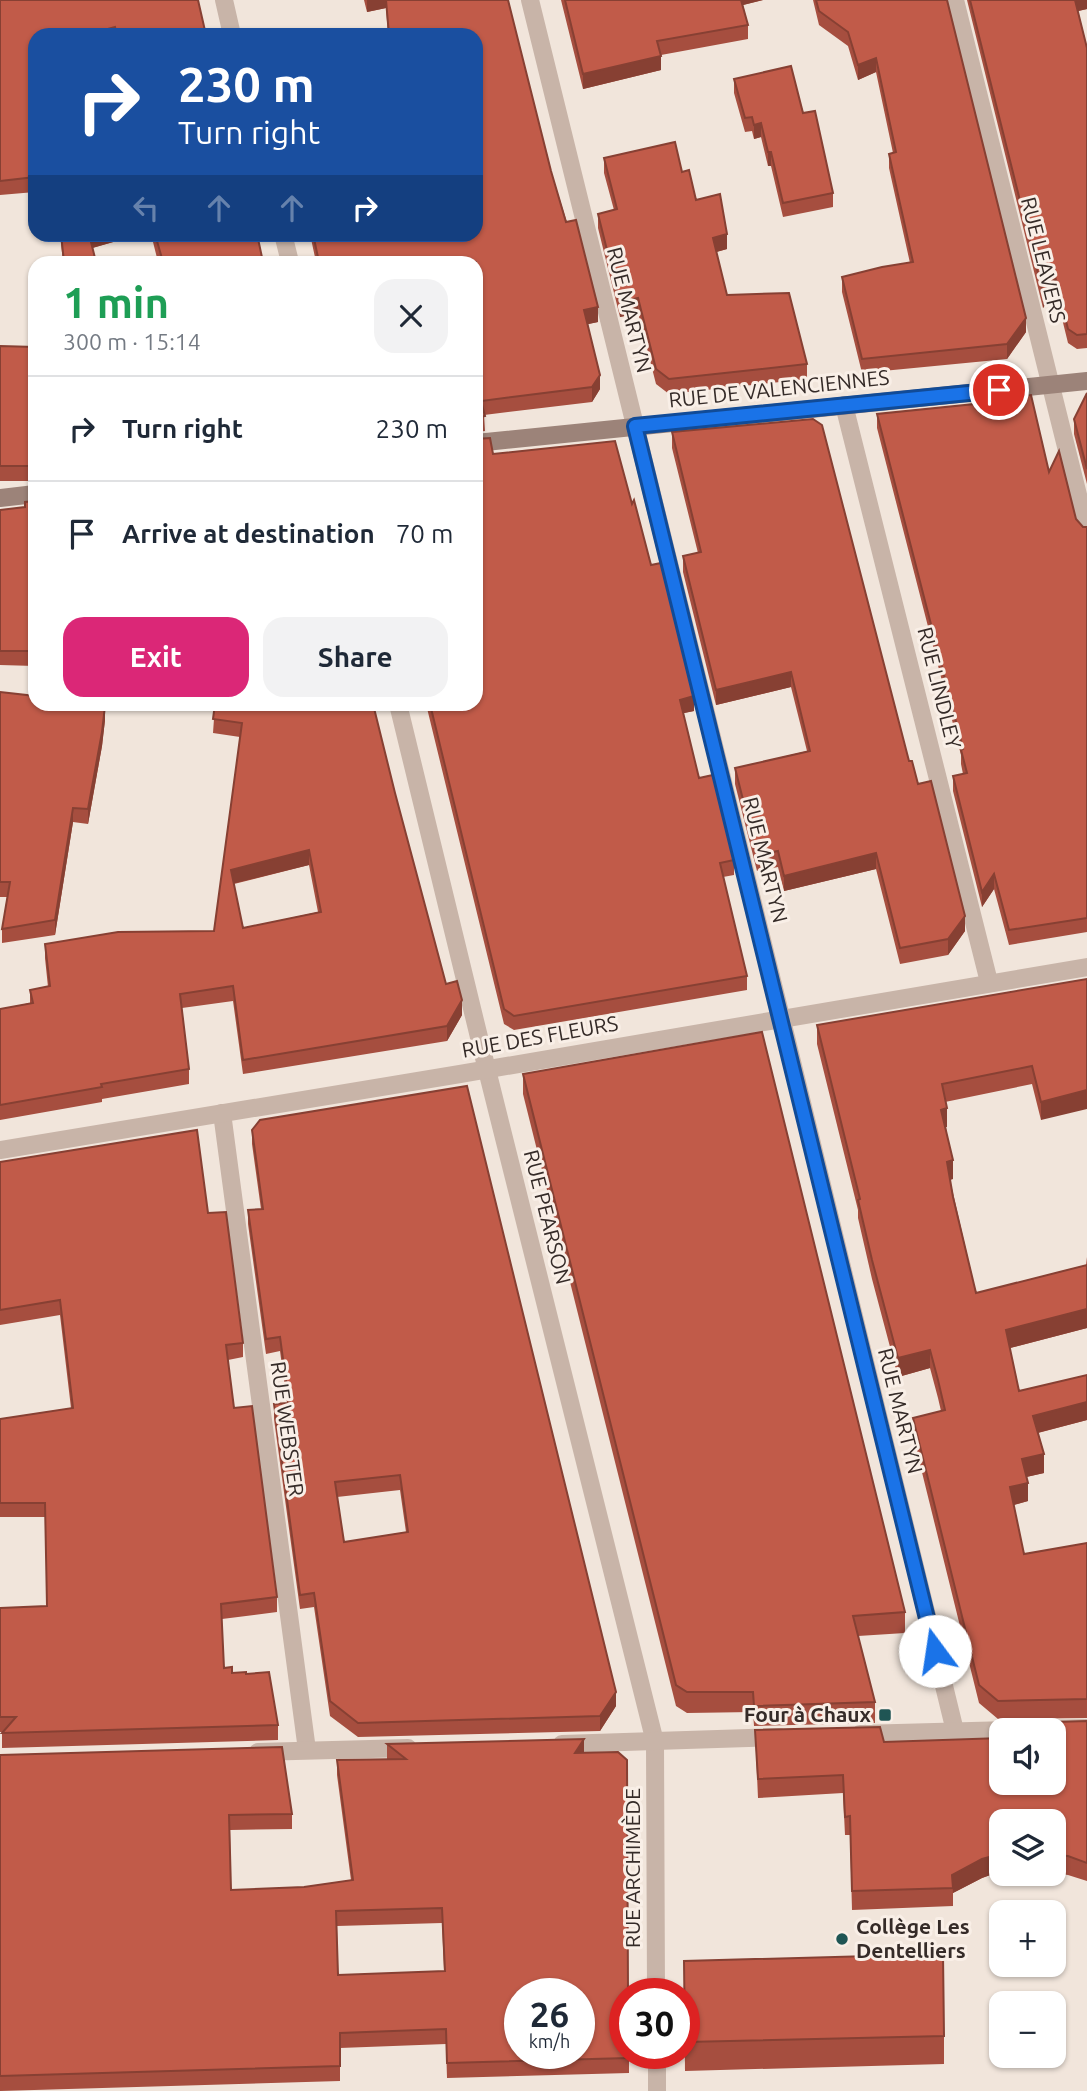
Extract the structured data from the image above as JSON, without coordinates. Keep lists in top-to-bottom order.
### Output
{
  "streets": {
    "main road": ["RUE DE VALENCIENNES"],
    "street": [
      "RUE LEAVERS",
      "RUE MARTYN",
      "RUE LINDLEY",
      "RUE DES FLEURS",
      "RUE PEARSON",
      "RUE WEBSTER",
      "RUE ARCHIMÈDE"
    ]
  },
  "crossings": [
    ["RUE LEAVERS", "RUE DE VALENCIENNES"],
    ["RUE MARTYN", "RUE DE VALENCIENNES"],
    ["RUE MARTYN", "RUE DES FLEURS"],
    ["RUE DE VALENCIENNES", "RUE LINDLEY"],
    ["RUE LINDLEY", "RUE DES FLEURS"],
    ["RUE DES FLEURS", "RUE PEARSON"],
    ["RUE DES FLEURS", "RUE WEBSTER"],
    ["RUE PEARSON", "RUE ARCHIMÈDE"]
  ],
  "places": {
    "transit": ["Four à Chaux"],
    "other": ["Collège Les Dentelliers"]
  },
  "page": {
    "turn": ["230 m", "Turn right"],
    "heading": ["1 min", "300 m · 15:14"],
    "list": [
      {
        "name": "Turn right",
        "value": "230 m"
      },
      {
        "name": "Arrive at destination",
        "value": "70 m"
      }
    ],
    "buttons": ["Exit", "Share"],
    "map_buttons": ["+", "−"],
    "speed": "26 km/h",
    "limit": "30"
  }
}
